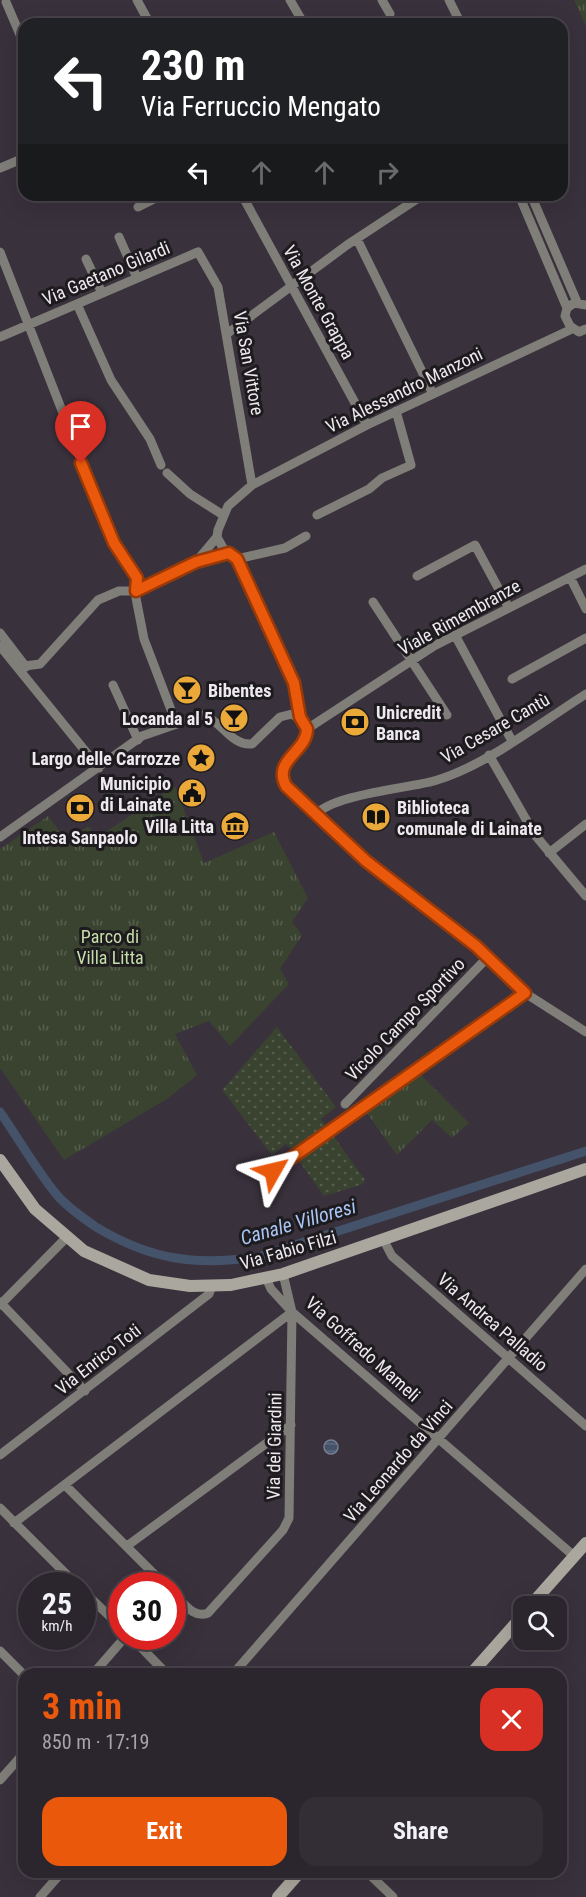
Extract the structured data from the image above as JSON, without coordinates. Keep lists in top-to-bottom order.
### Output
{
  "streets": {
    "street": [
      "Via Gaetano Gilardi",
      "Via Monte Grappa",
      "Via San Vittore",
      "Via Alessandro Manzoni",
      "Viale Rimembranze",
      "Via Cesare Cantù",
      "Vicolo Campo Sportivo",
      "Via Fabio Filzi",
      "Via Andrea Palladio",
      "Via Goffredo Mameli",
      "Via Enrico Toti",
      "Via dei Giardini",
      "Via Leonardo da Vinci"
    ]
  },
  "crossings": [
    ["Via Gaetano Gilardi", "Via San Vittore"],
    ["Via Monte Grappa", "Via Alessandro Manzoni"],
    ["Via San Vittore", "Via Alessandro Manzoni"],
    ["Via Fabio Filzi", "Via Andrea Palladio"],
    ["Via Fabio Filzi", "Via Goffredo Mameli"],
    ["Via Fabio Filzi", "Via Enrico Toti"],
    ["Via Andrea Palladio", "Via Leonardo da Vinci"],
    ["Via Goffredo Mameli", "Via dei Giardini"],
    ["Via Goffredo Mameli", "Via Leonardo da Vinci"]
  ],
  "water": ["Canale Villoresi"],
  "parks": ["Parco di Villa Litta"],
  "places": {
    "bar": ["Bibentes", "Locanda al 5"],
    "bank": ["Unicredit Banca", "Intesa Sanpaolo"],
    "place": ["Largo delle Carrozze"],
    "public building": ["Municipio di Lainate"],
    "library": ["Biblioteca comunale di Lainate"],
    "museum": ["Villa Litta"]
  },
  "page": {
    "turn": ["230 m", "Via Ferruccio Mengato"],
    "speed": "25 km/h",
    "limit": "30",
    "heading": ["3 min", "850 m · 17:19"],
    "buttons": ["Exit", "Share"]
  }
}
